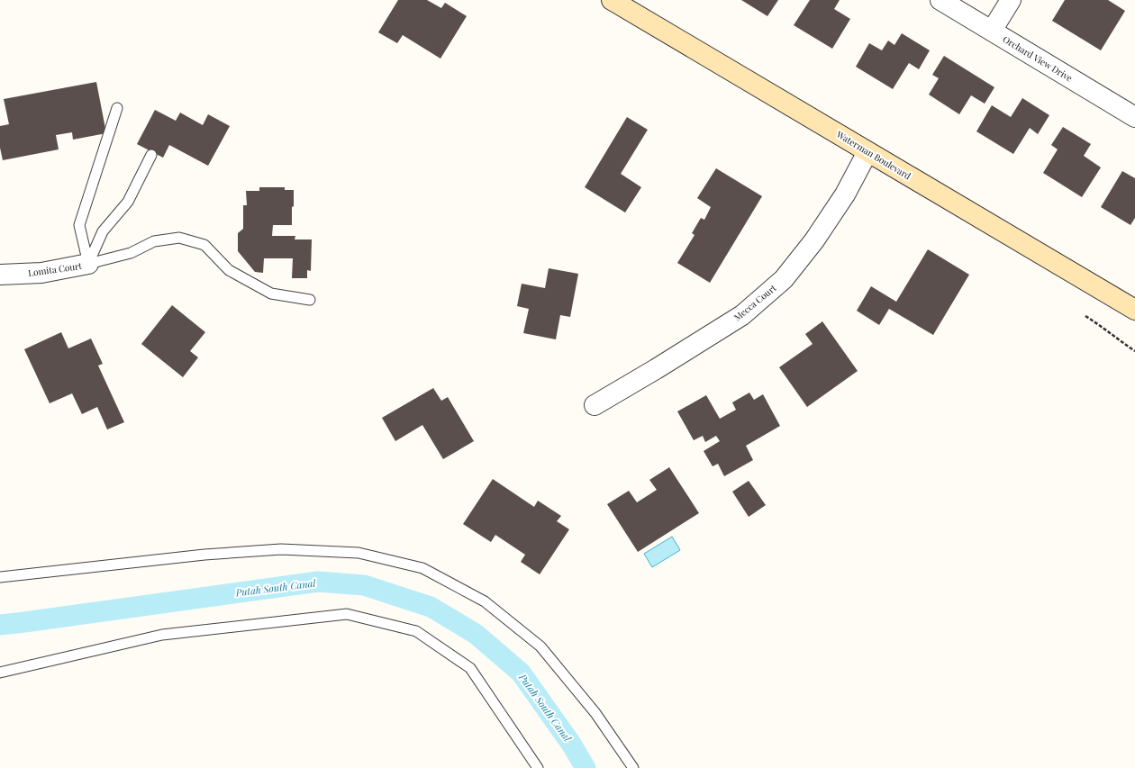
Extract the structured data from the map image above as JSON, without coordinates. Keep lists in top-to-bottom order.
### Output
{
  "streets": {
    "main road": ["Waterman Boulevard"],
    "street": ["Orchard View Drive", "Lomita Court", "Mecca Court"]
  },
  "crossings": [
    ["Waterman Boulevard", "Mecca Court"]
  ],
  "water": ["Putah South Canal"]
}
